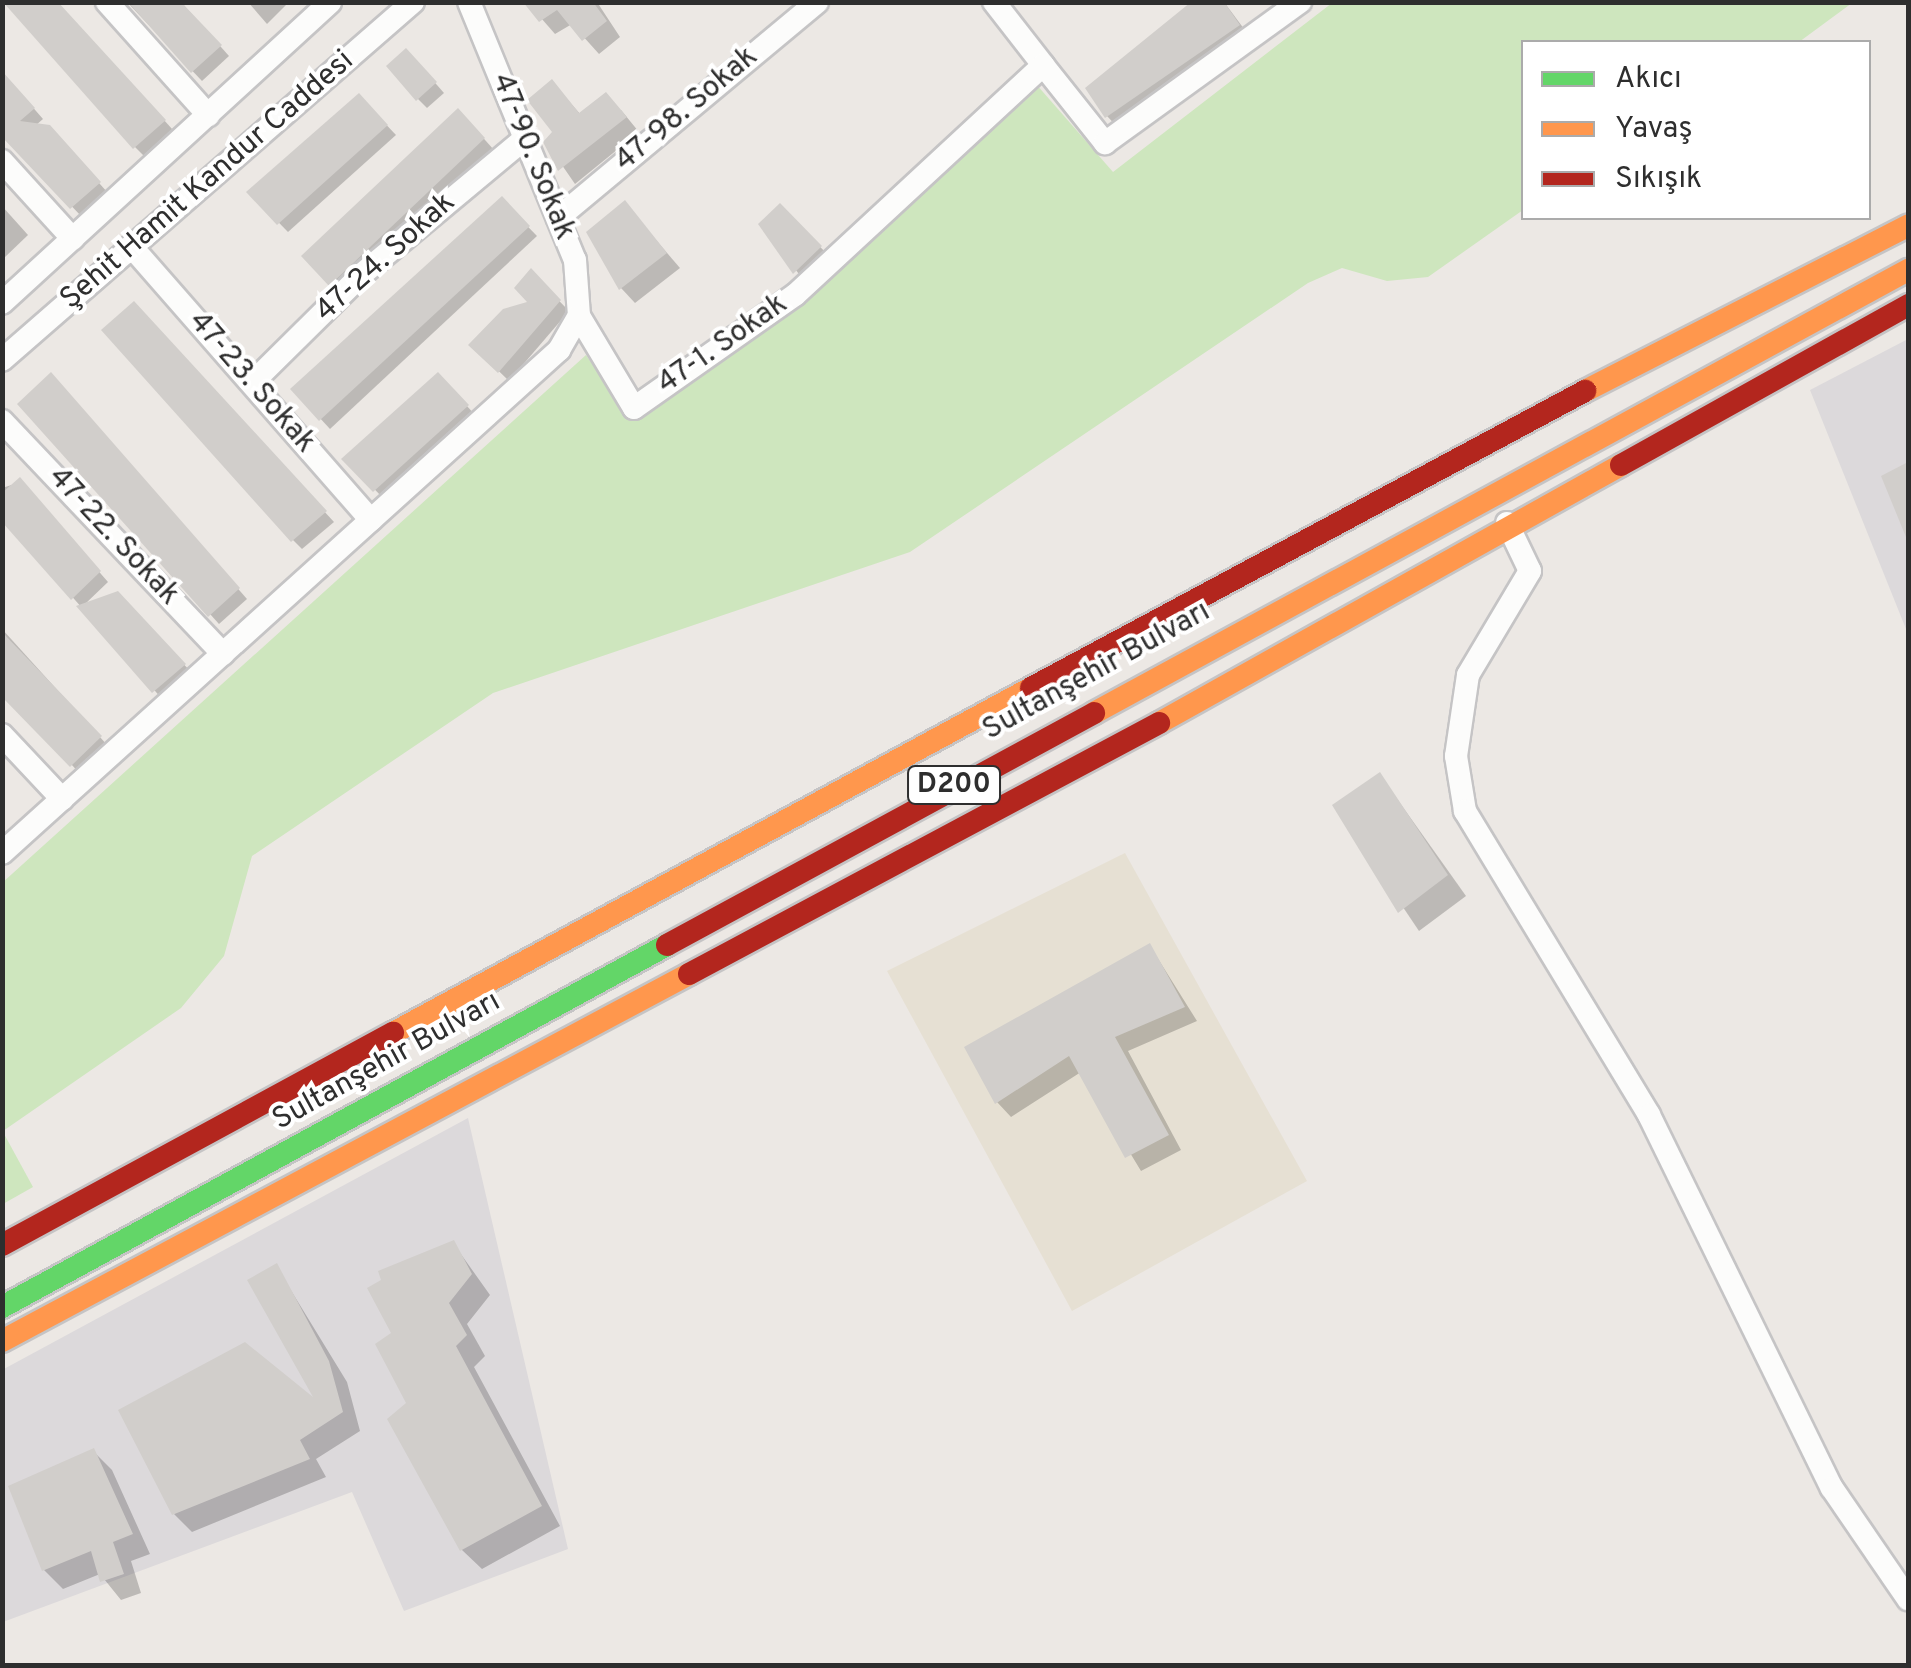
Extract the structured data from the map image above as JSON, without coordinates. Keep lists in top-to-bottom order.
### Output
{
  "streets": {
    "main road": ["Sultanşehir Bulvarı", "D200"],
    "street": [
      "47-98. Sokak",
      "47-90. Sokak",
      "Şehit Hamit Kandur Caddesi",
      "47-24. Sokak",
      "47-1. Sokak",
      "47-23. Sokak",
      "47-22. Sokak"
    ]
  },
  "crossings": [
    ["47-98. Sokak", "47-90. Sokak"],
    ["47-90. Sokak", "47-24. Sokak"],
    ["47-90. Sokak", "47-1. Sokak"],
    ["Şehit Hamit Kandur Caddesi", "47-23. Sokak"],
    ["47-24. Sokak", "47-23. Sokak"]
  ],
  "legend": ["Akıcı", "Yavaş", "Sıkışık"]
}
